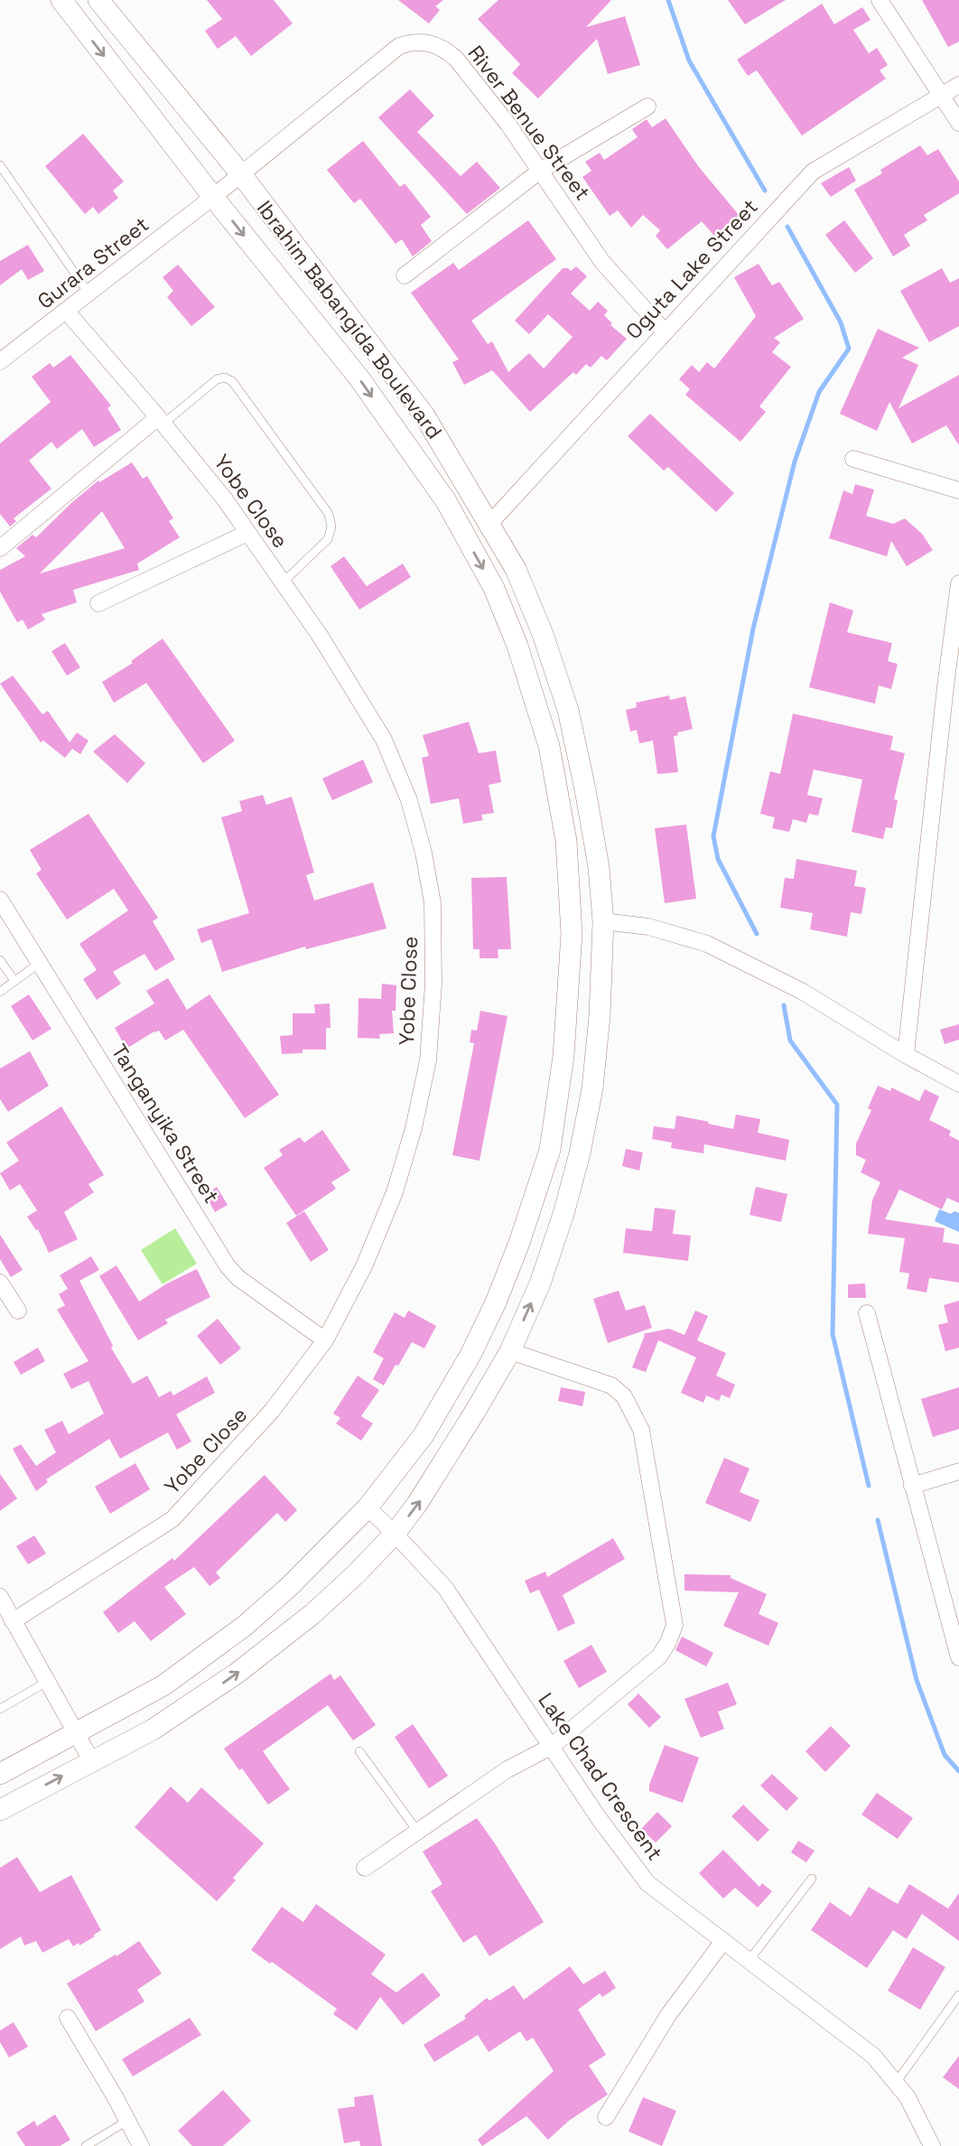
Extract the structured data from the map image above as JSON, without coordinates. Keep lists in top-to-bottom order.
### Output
{
  "streets": {
    "street": [
      "River Benue Street",
      "Gurara Street",
      "Oguta Lake Street",
      "Ibrahim Babangida Boulevard",
      "Yobe Close",
      "Tanganyika Street",
      "Lake Chad Crescent"
    ]
  },
  "crossings": [
    ["River Benue Street", "Gurara Street"],
    ["River Benue Street", "Oguta Lake Street"],
    ["River Benue Street", "Ibrahim Babangida Boulevard"],
    ["Gurara Street", "Ibrahim Babangida Boulevard"],
    ["Gurara Street", "Yobe Close"],
    ["Oguta Lake Street", "Ibrahim Babangida Boulevard"],
    ["Ibrahim Babangida Boulevard", "Lake Chad Crescent"],
    ["Yobe Close", "Tanganyika Street"]
  ]
}
